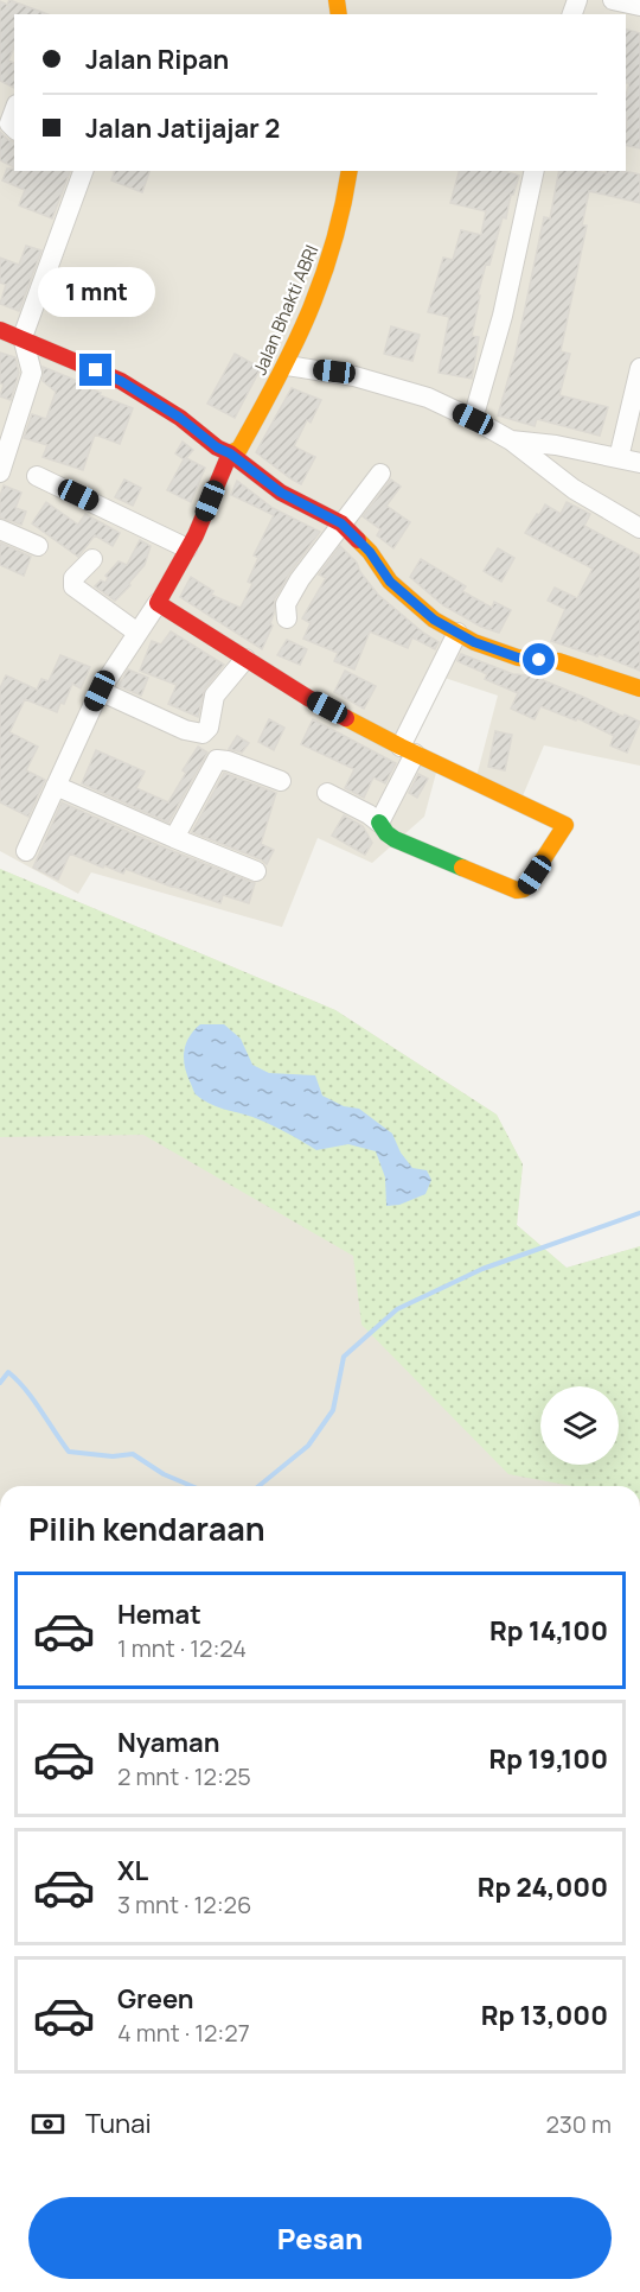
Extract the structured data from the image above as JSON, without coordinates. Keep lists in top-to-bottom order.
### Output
{
  "streets": {
    "street": ["Jalan Bhakti ABRI"]
  },
  "page": {
    "banner": ["Jalan Ripan", "Jalan Jatijajar 2"],
    "bubble": "1 mnt",
    "heading": "Pilih kendaraan",
    "list": [
      {
        "name": "Hemat",
        "note": "1 mnt · 12:24",
        "value": "Rp 14,100"
      },
      {
        "name": "Nyaman",
        "note": "2 mnt · 12:25",
        "value": "Rp 19,100"
      },
      {
        "name": "XL",
        "note": "3 mnt · 12:26",
        "value": "Rp 24,000"
      },
      {
        "name": "Green",
        "note": "4 mnt · 12:27",
        "value": "Rp 13,000"
      }
    ],
    "pay": ["Tunai", "230 m"],
    "buttons": "Pesan"
  }
}
